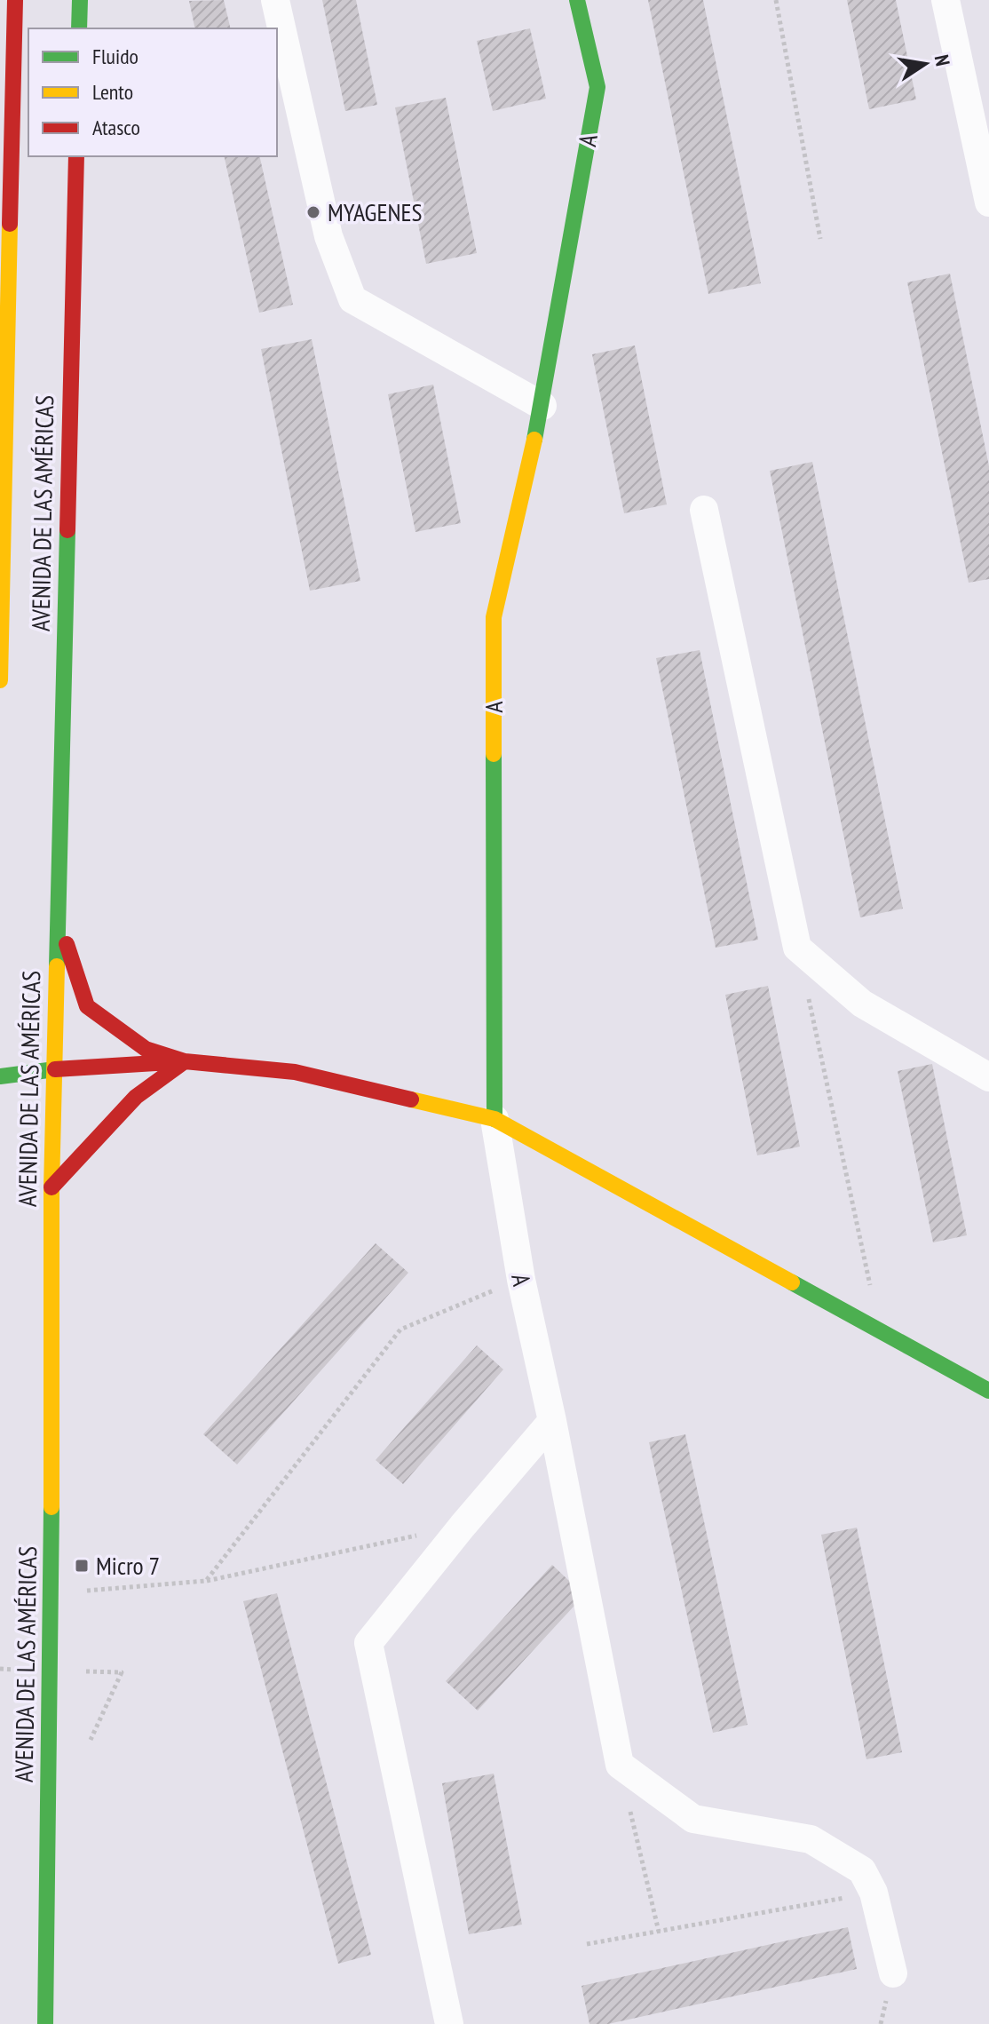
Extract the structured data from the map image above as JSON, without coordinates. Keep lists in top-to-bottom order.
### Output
{
  "streets": {
    "main road": ["A", "AVENIDA DE LAS AMÉRICAS"]
  },
  "places": {
    "other": ["MYAGENES"],
    "transit": ["Micro 7"]
  },
  "legend": ["Fluido", "Lento", "Atasco"],
  "north": "right"
}
